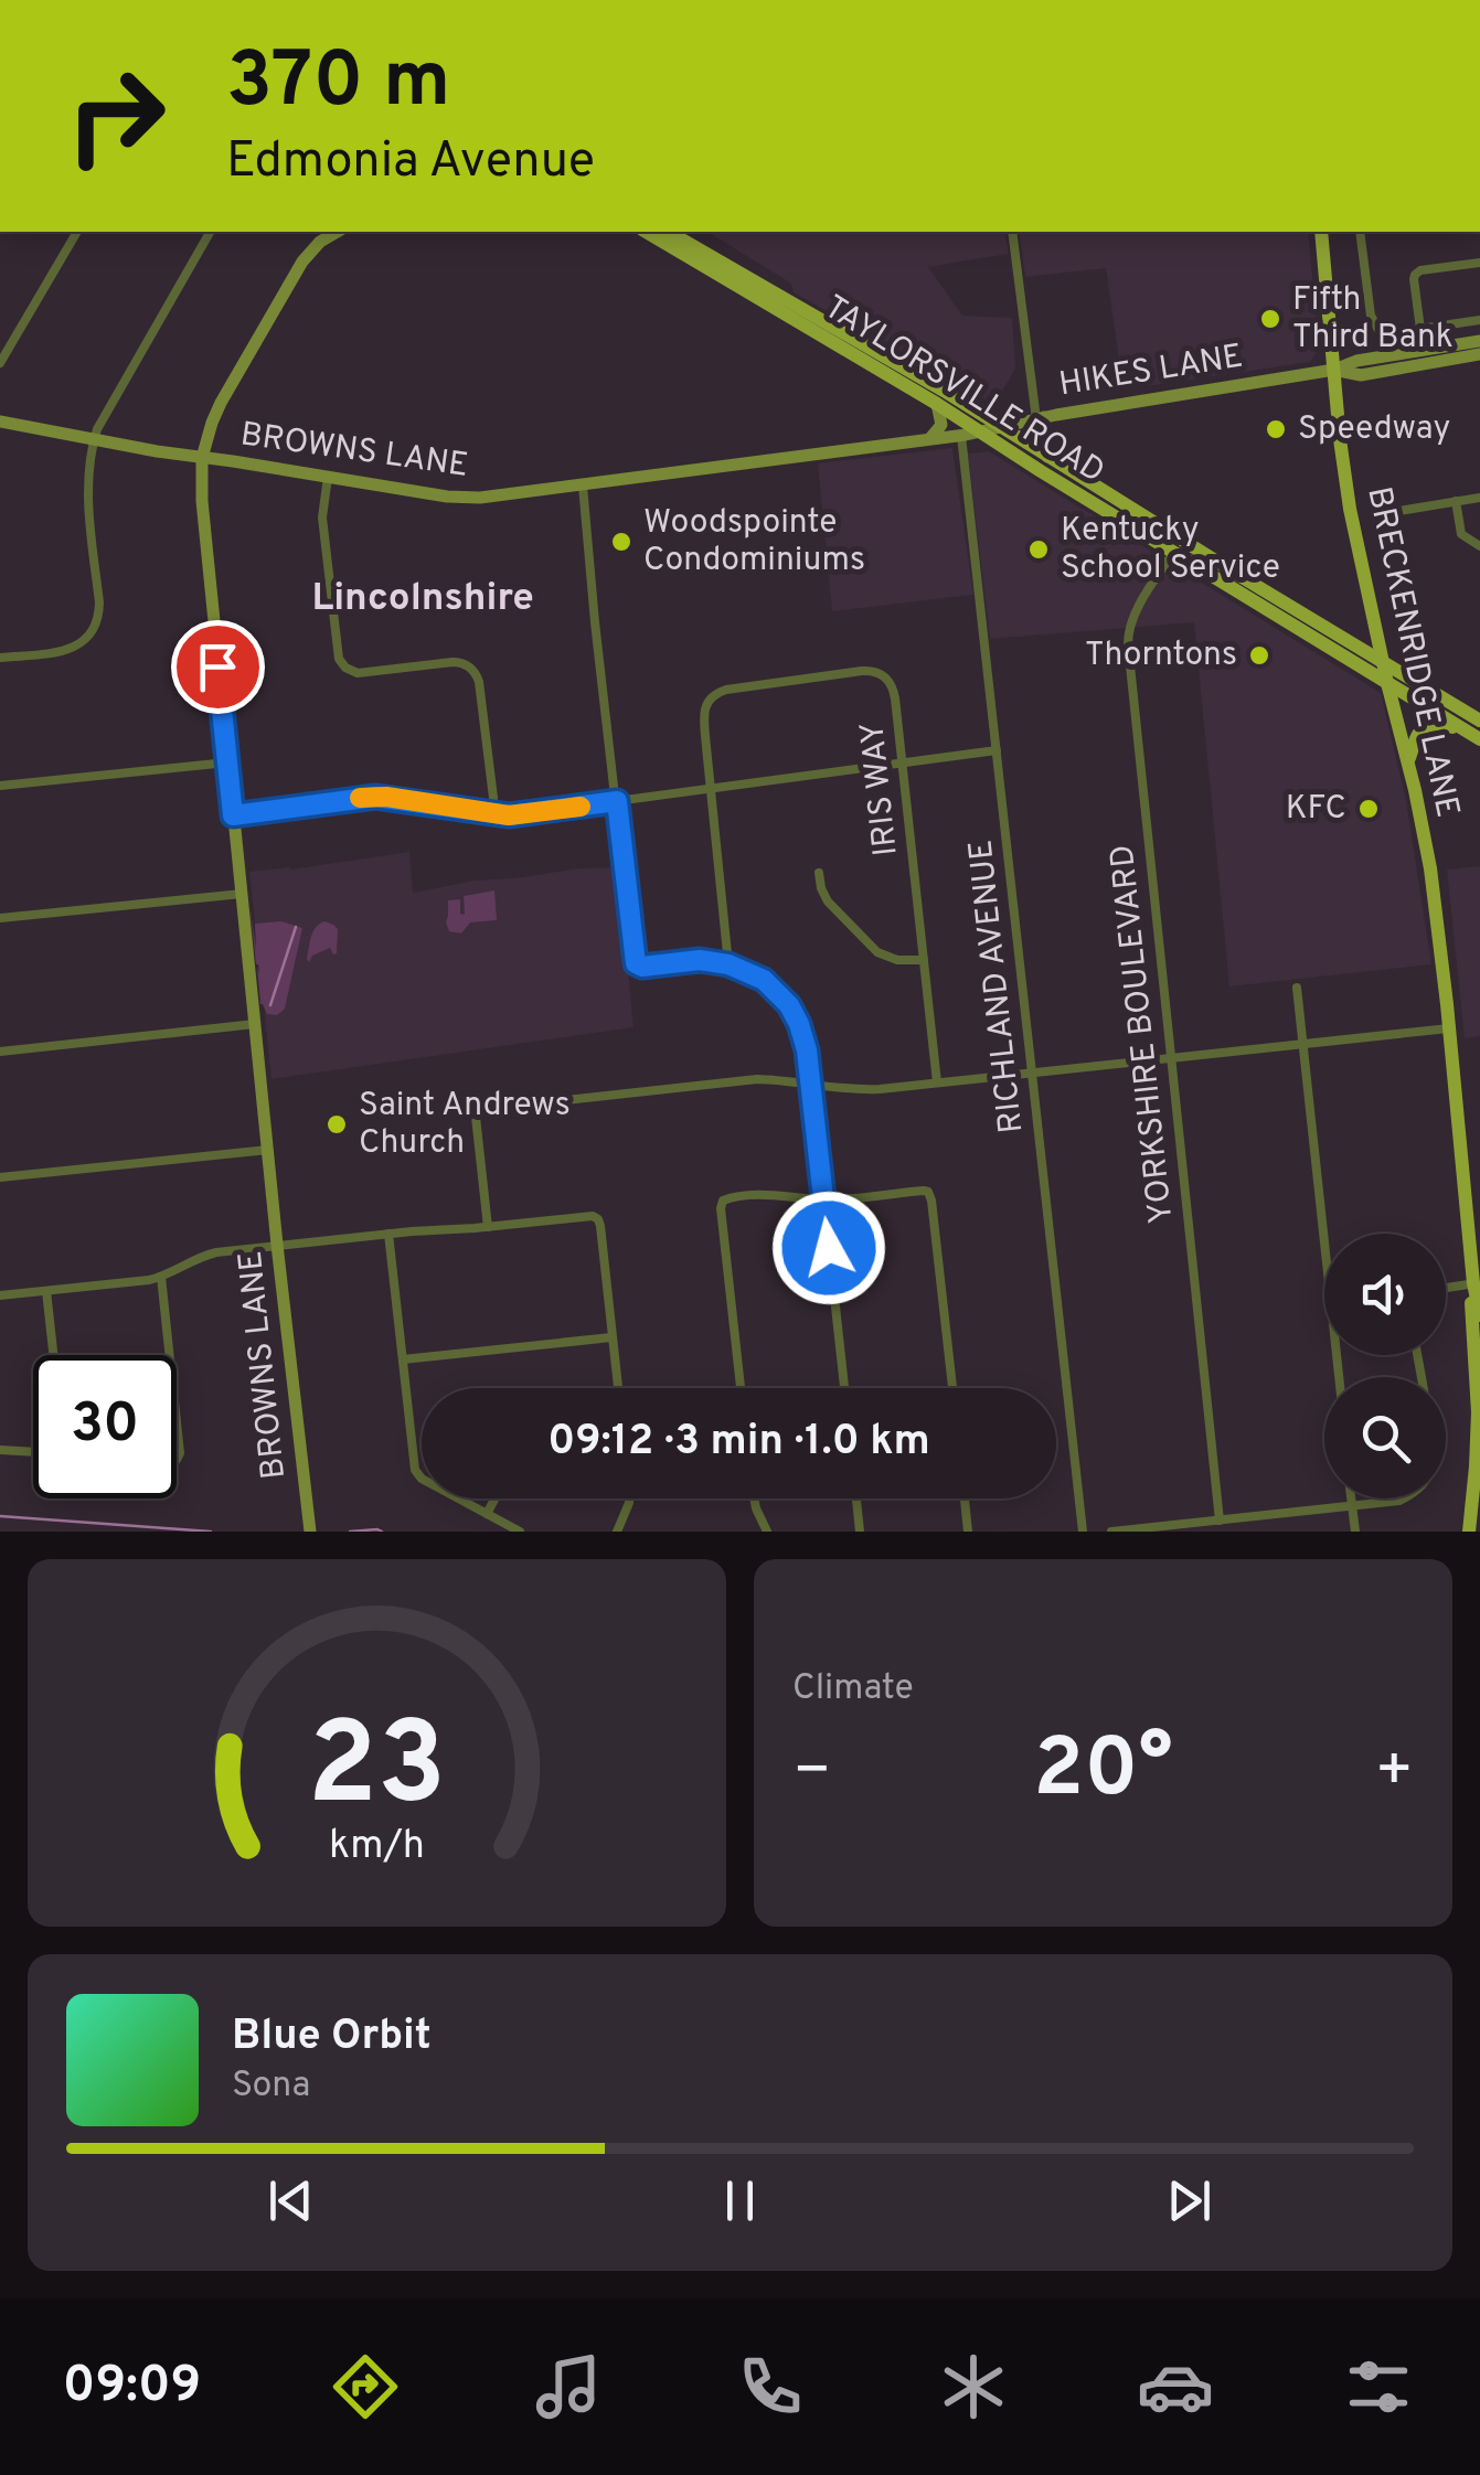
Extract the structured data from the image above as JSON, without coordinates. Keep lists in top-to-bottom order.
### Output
{
  "streets": {
    "main road": ["TAYLORSVILLE ROAD", "BRECKENRIDGE LANE"],
    "street": [
      "HIKES LANE",
      "BROWNS LANE",
      "IRIS WAY",
      "RICHLAND AVENUE",
      "YORKSHIRE BOULEVARD"
    ]
  },
  "crossings": [
    ["HIKES LANE", "TAYLORSVILLE ROAD"],
    ["HIKES LANE", "BROWNS LANE"],
    ["HIKES LANE", "BRECKENRIDGE LANE"],
    ["TAYLORSVILLE ROAD", "BROWNS LANE"],
    ["TAYLORSVILLE ROAD", "BRECKENRIDGE LANE"],
    ["TAYLORSVILLE ROAD", "YORKSHIRE BOULEVARD"],
    ["BROWNS LANE", "RICHLAND AVENUE"]
  ],
  "districts": ["Lincolnshire"],
  "places": [
    "Fifth Third Bank",
    "Speedway",
    "Woodspointe Condominiums",
    "Kentucky School Service",
    "Thorntons",
    "KFC",
    "Saint Andrews Church"
  ],
  "page": {
    "turn": ["370 m", "Edmonia Avenue"],
    "limit": "30",
    "trip": "09:12 · 3 min · 1.0 km",
    "tile": "Climate",
    "heat": ["−", "20°", "+"],
    "song": ["Blue Orbit", "Sona"],
    "tabs": "09:09",
    "gauge": ["23", "km/h"]
  }
}
